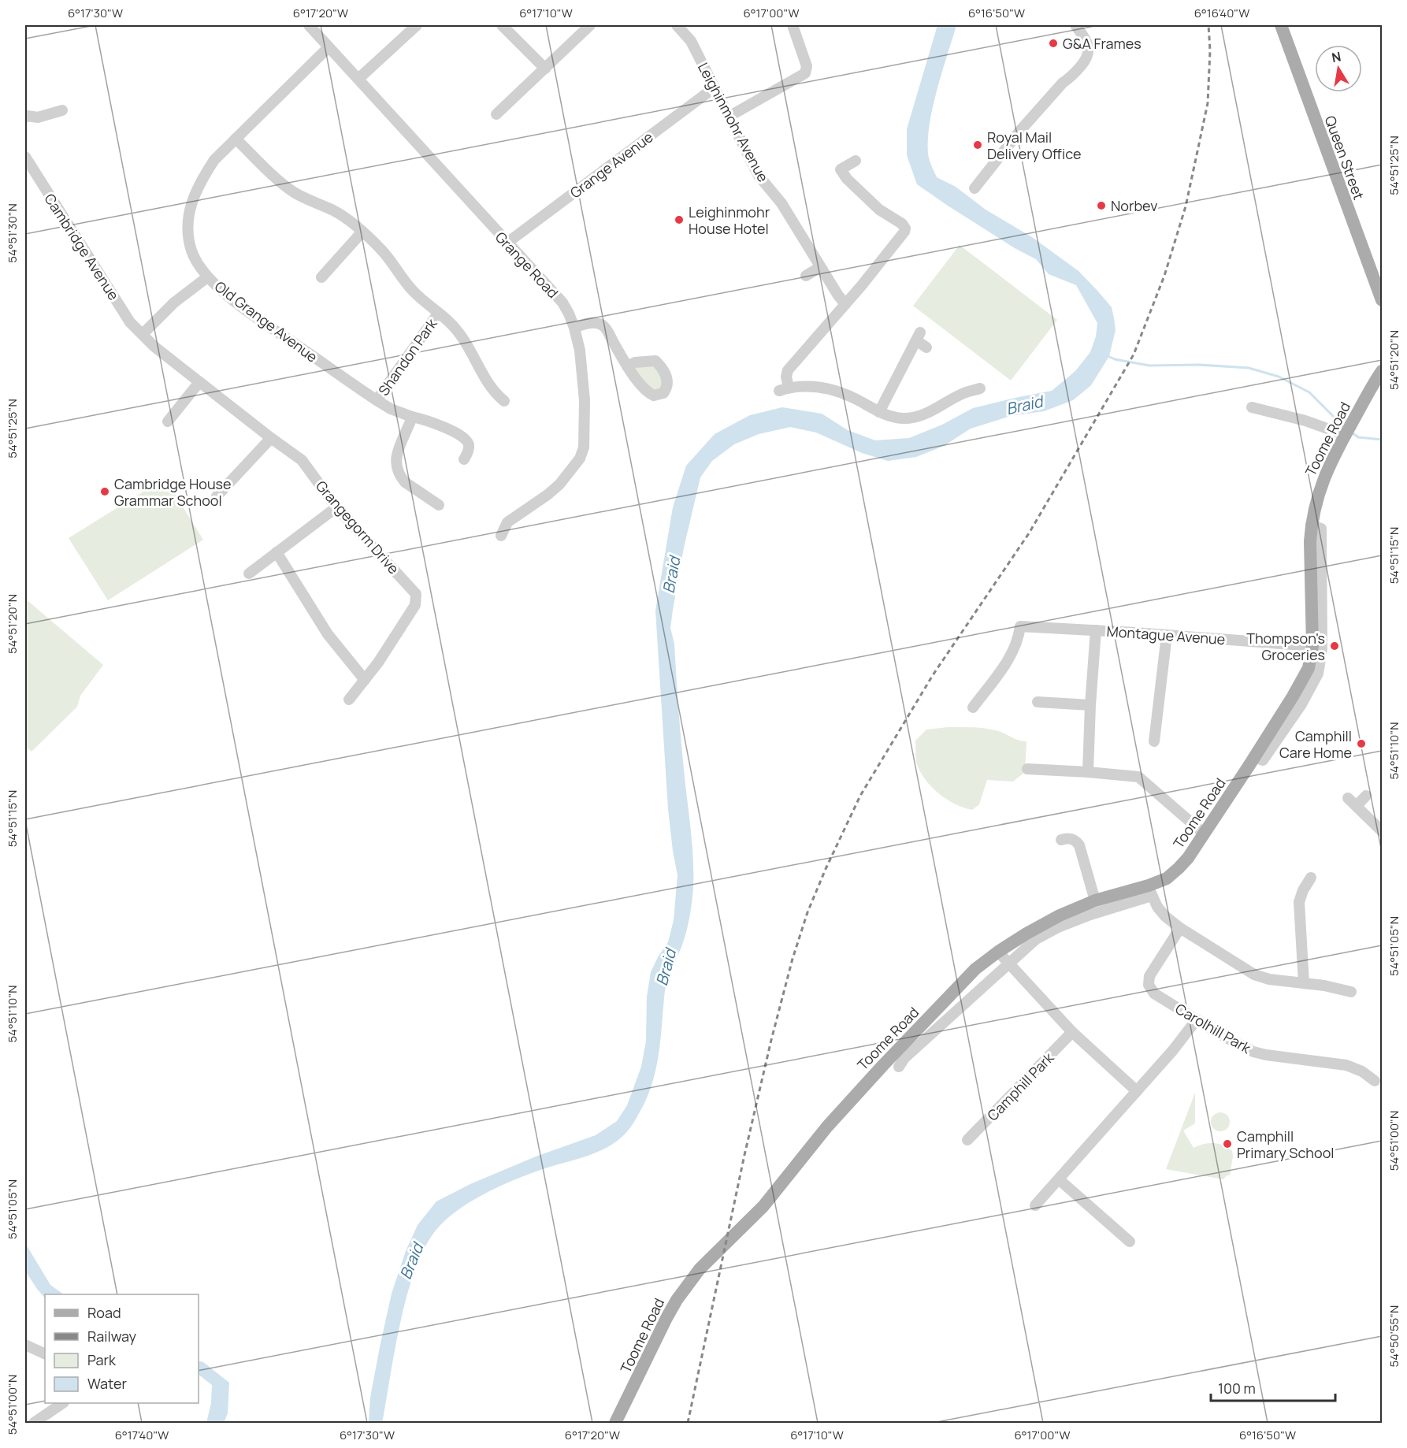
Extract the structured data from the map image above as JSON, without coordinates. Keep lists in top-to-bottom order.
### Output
{
  "streets": {
    "main road": ["Queen Street", "Toome Road"],
    "street": [
      "Leighinmohr Avenue",
      "Grange Avenue",
      "Cambridge Avenue",
      "Grange Road",
      "Old Grange Avenue",
      "Shandon Park",
      "Grangegorm Drive",
      "Montague Avenue",
      "Carolhill Park",
      "Camphill Park"
    ]
  },
  "crossings": [
    ["Leighinmohr Avenue", "Grange Avenue"],
    ["Grange Avenue", "Grange Road"],
    ["Cambridge Avenue", "Grangegorm Drive"],
    ["Grange Road", "Old Grange Avenue"],
    ["Old Grange Avenue", "Shandon Park"],
    ["Toome Road", "Montague Avenue"]
  ],
  "water": ["Braid"],
  "places": [
    "G&A Frames",
    "Royal Mail Delivery Office",
    "Norbev",
    "Leighinmohr House Hotel",
    "Cambridge House Grammar School",
    "Thompson's Groceries",
    "Camphill Care Home",
    "Camphill Primary School"
  ],
  "legend": [
    "Road",
    "Railway",
    "Park",
    "Water"
  ],
  "scale_bar": "100 m",
  "north": "top",
  "coordinates": [
    "6°17'30\"W",
    "6°17'20\"W",
    "6°17'10\"W",
    "6°17'00\"W",
    "6°16'50\"W",
    "6°16'40\"W",
    "54°51'25\"N",
    "54°51'30\"N",
    "54°51'20\"N",
    "54°51'15\"N",
    "54°51'10\"N",
    "54°51'05\"N",
    "54°51'00\"N",
    "54°50'55\"N",
    "6°17'40\"W"
  ]
}
